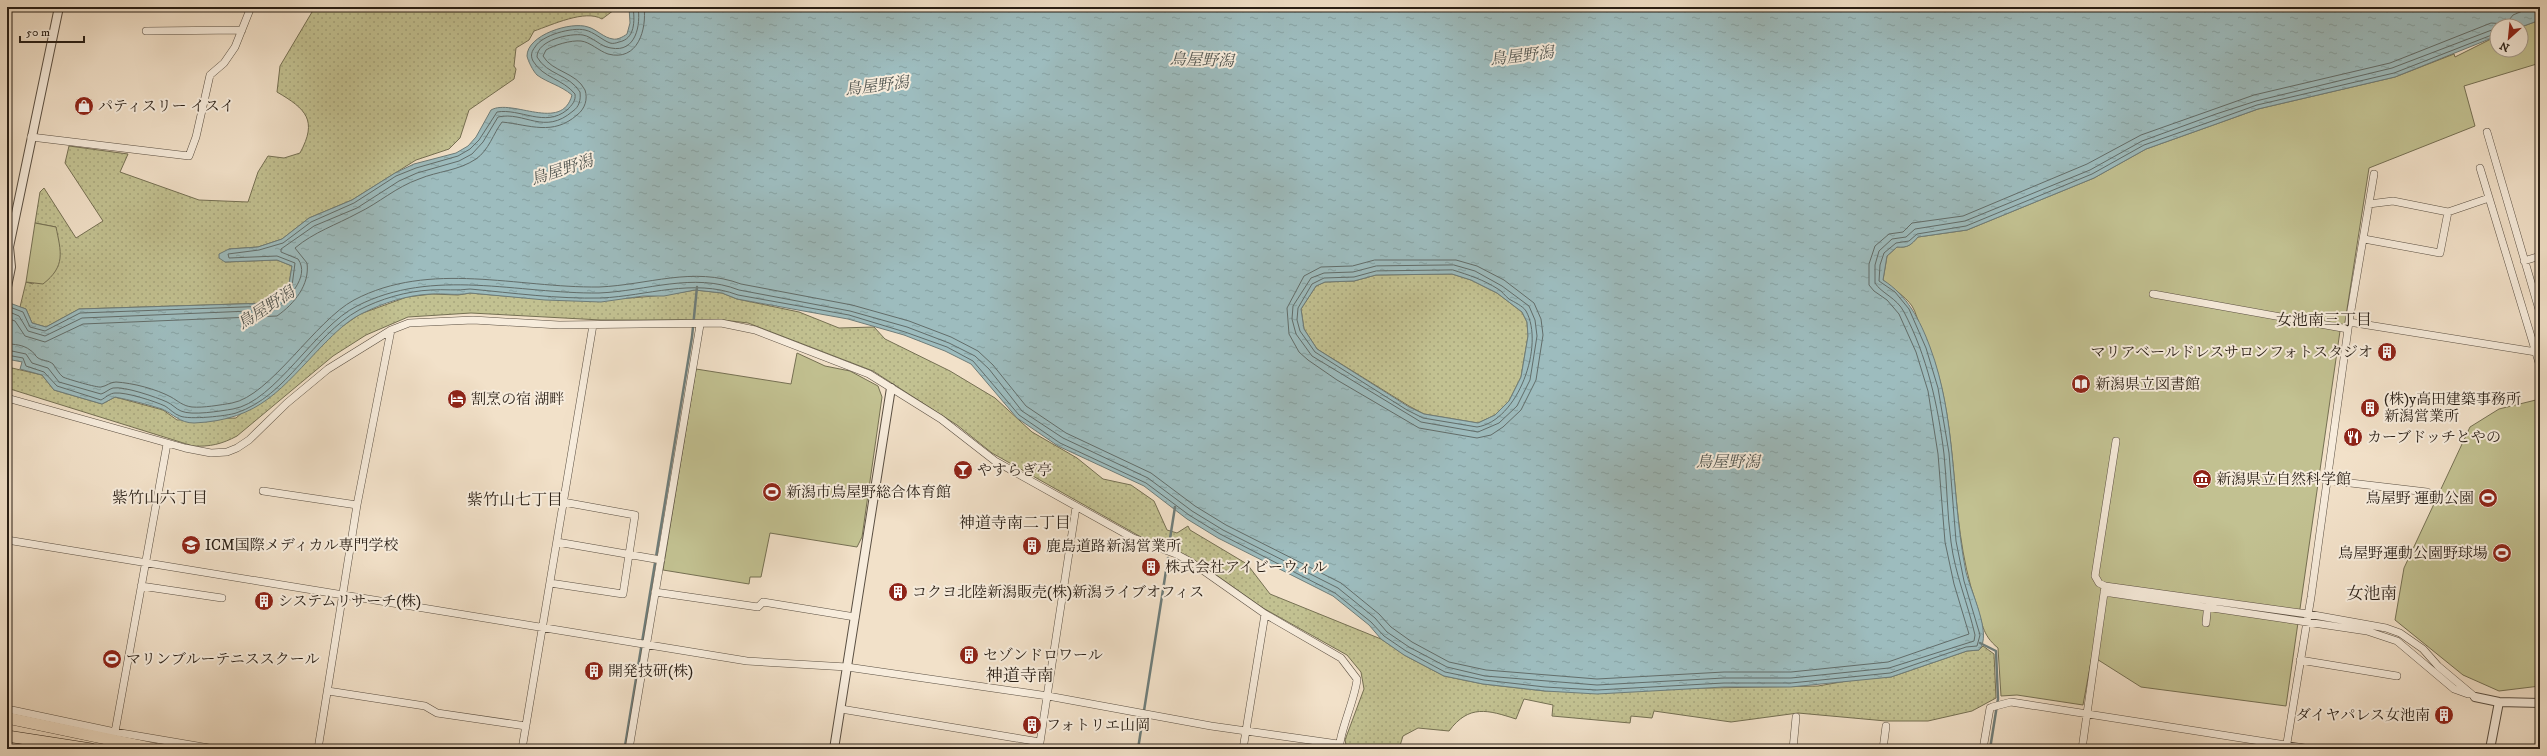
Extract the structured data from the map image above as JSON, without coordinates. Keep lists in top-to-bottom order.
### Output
{
  "districts": [
    "女池南三丁目",
    "紫竹山六丁目",
    "紫竹山七丁目",
    "神道寺南二丁目",
    "女池南",
    "神道寺南"
  ],
  "water": ["鳥屋野潟"],
  "places": {
    "shop": ["パティスリー イスイ"],
    "building": [
      "マリアベールドレスサロンフォトスタジオ",
      "(株)y高田建築事務所 新潟営業所",
      "鹿島道路新潟営業所",
      "株式会社アイビーウィル",
      "コクヨ北陸新潟販売(株)新潟ライブオフィス",
      "システムリサーチ(株)",
      "セゾンドロワール",
      "開発技研(株)",
      "ダイヤパレス女池南",
      "フォトリエ山岡"
    ],
    "library": ["新潟県立図書館"],
    "hotel": ["割烹の宿 湖畔"],
    "restaurant": ["カーブドッチとやの"],
    "bar": ["やすらぎ亭"],
    "museum": ["新潟県立自然科学館"],
    "sports": [
      "新潟市鳥屋野総合体育館",
      "鳥屋野 運動公園",
      "鳥屋野運動公園野球場",
      "マリンブルーテニススクール"
    ],
    "school or university": ["ICM国際メディカル専門学校"]
  },
  "scale_bar": "50 m",
  "north": "bottom left"
}
